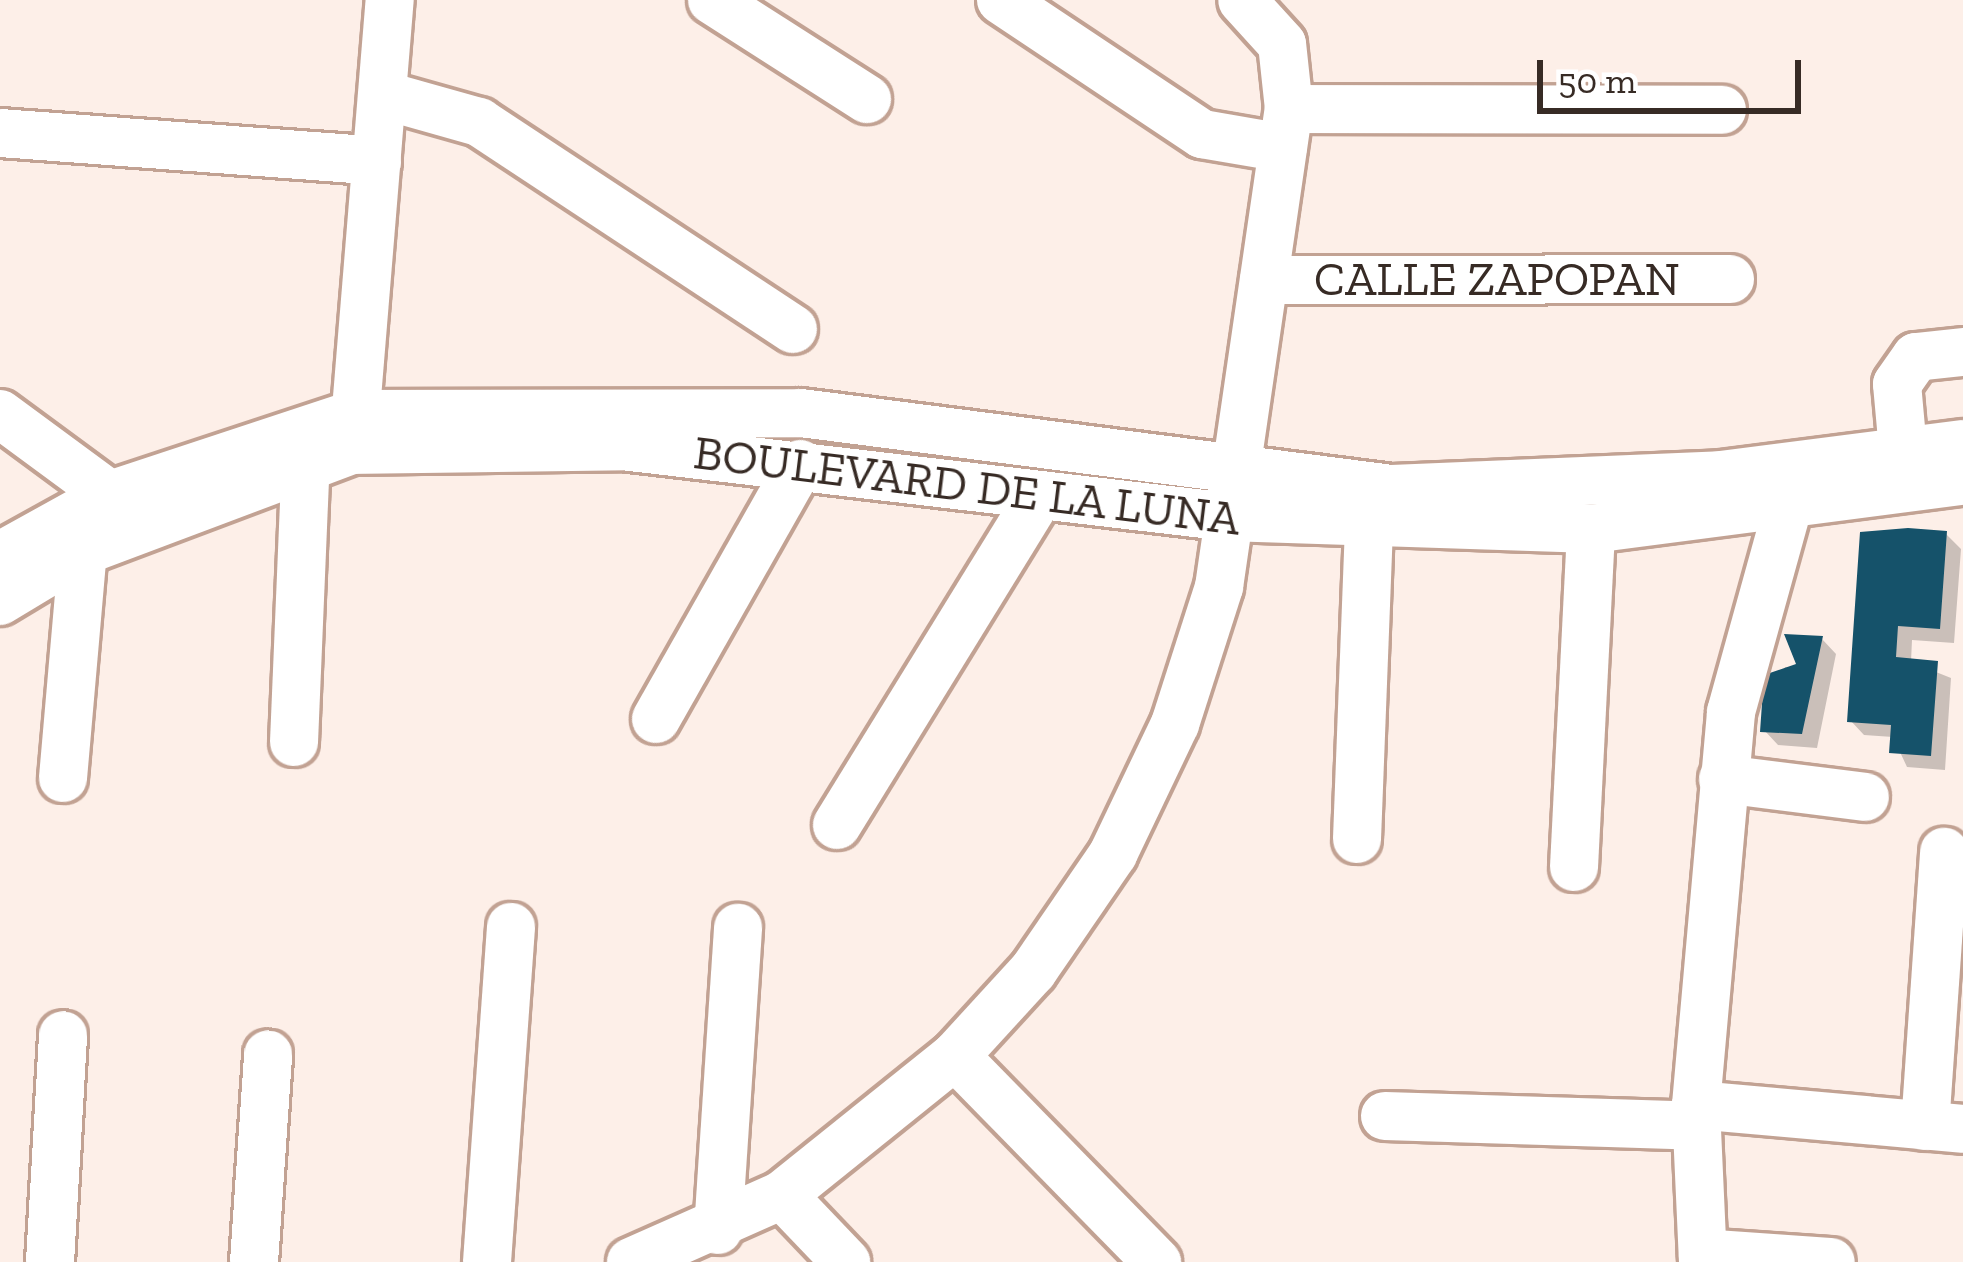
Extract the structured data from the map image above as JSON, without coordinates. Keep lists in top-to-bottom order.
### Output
{
  "streets": {
    "street": ["CALLE ZAPOPAN", "BOULEVARD DE LA LUNA"]
  },
  "scale_bar": "50 m"
}
